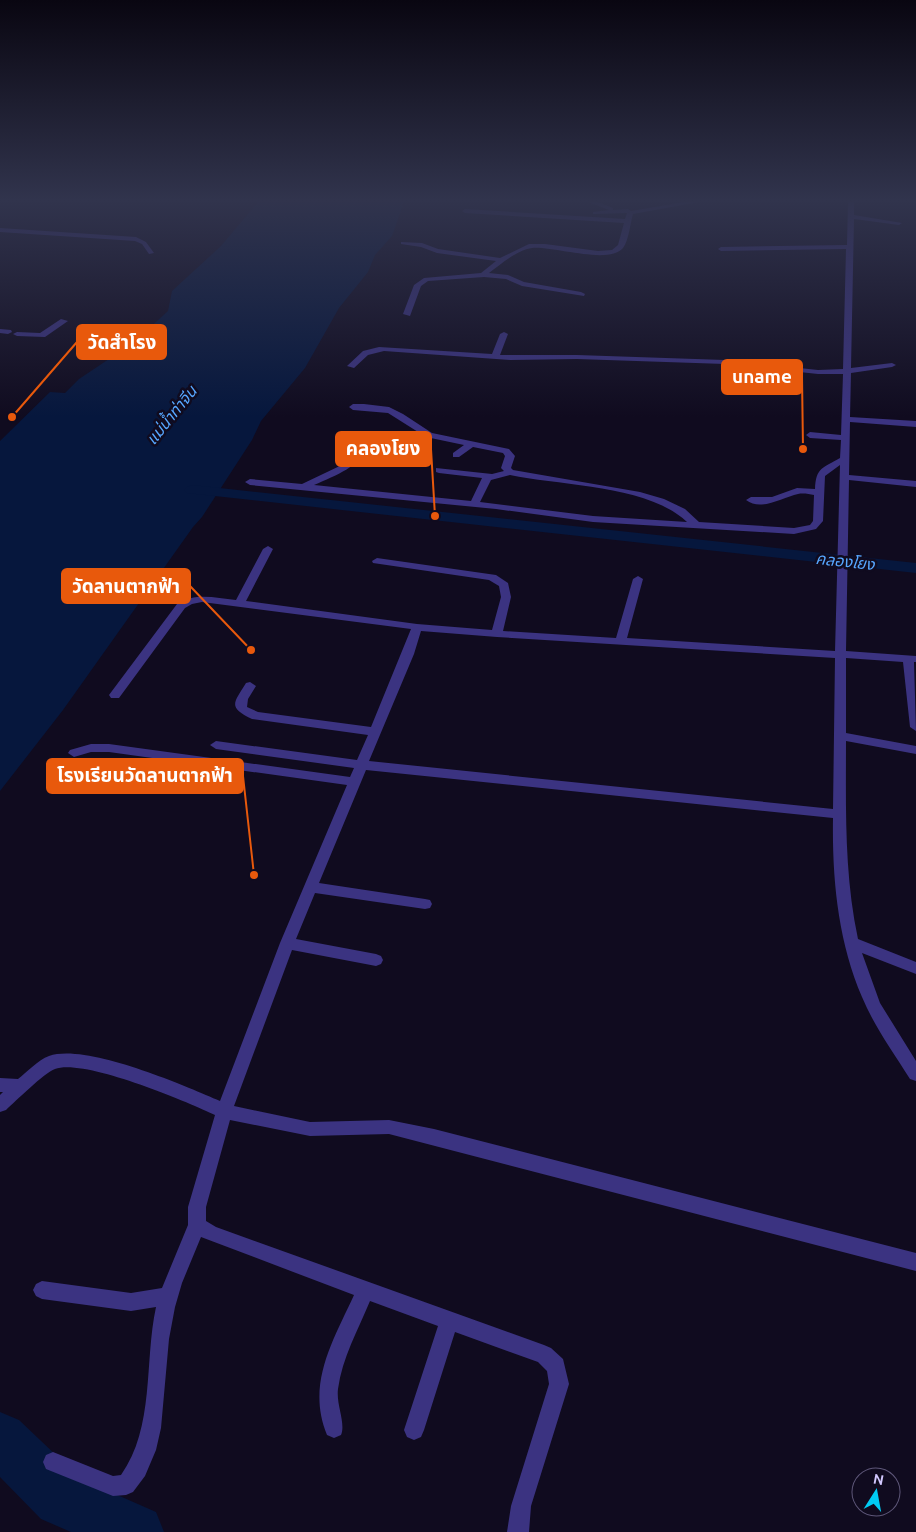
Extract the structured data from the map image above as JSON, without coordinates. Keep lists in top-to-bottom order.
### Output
{
  "water": ["แม่น้ำท่าจีน", "คลองโยง"],
  "places": [
    "วัดสำโรง",
    "uname",
    "คลองโยง",
    "วัดลานตากฟ้า",
    "โรงเรียนวัดลานตากฟ้า"
  ],
  "north": "top"
}
